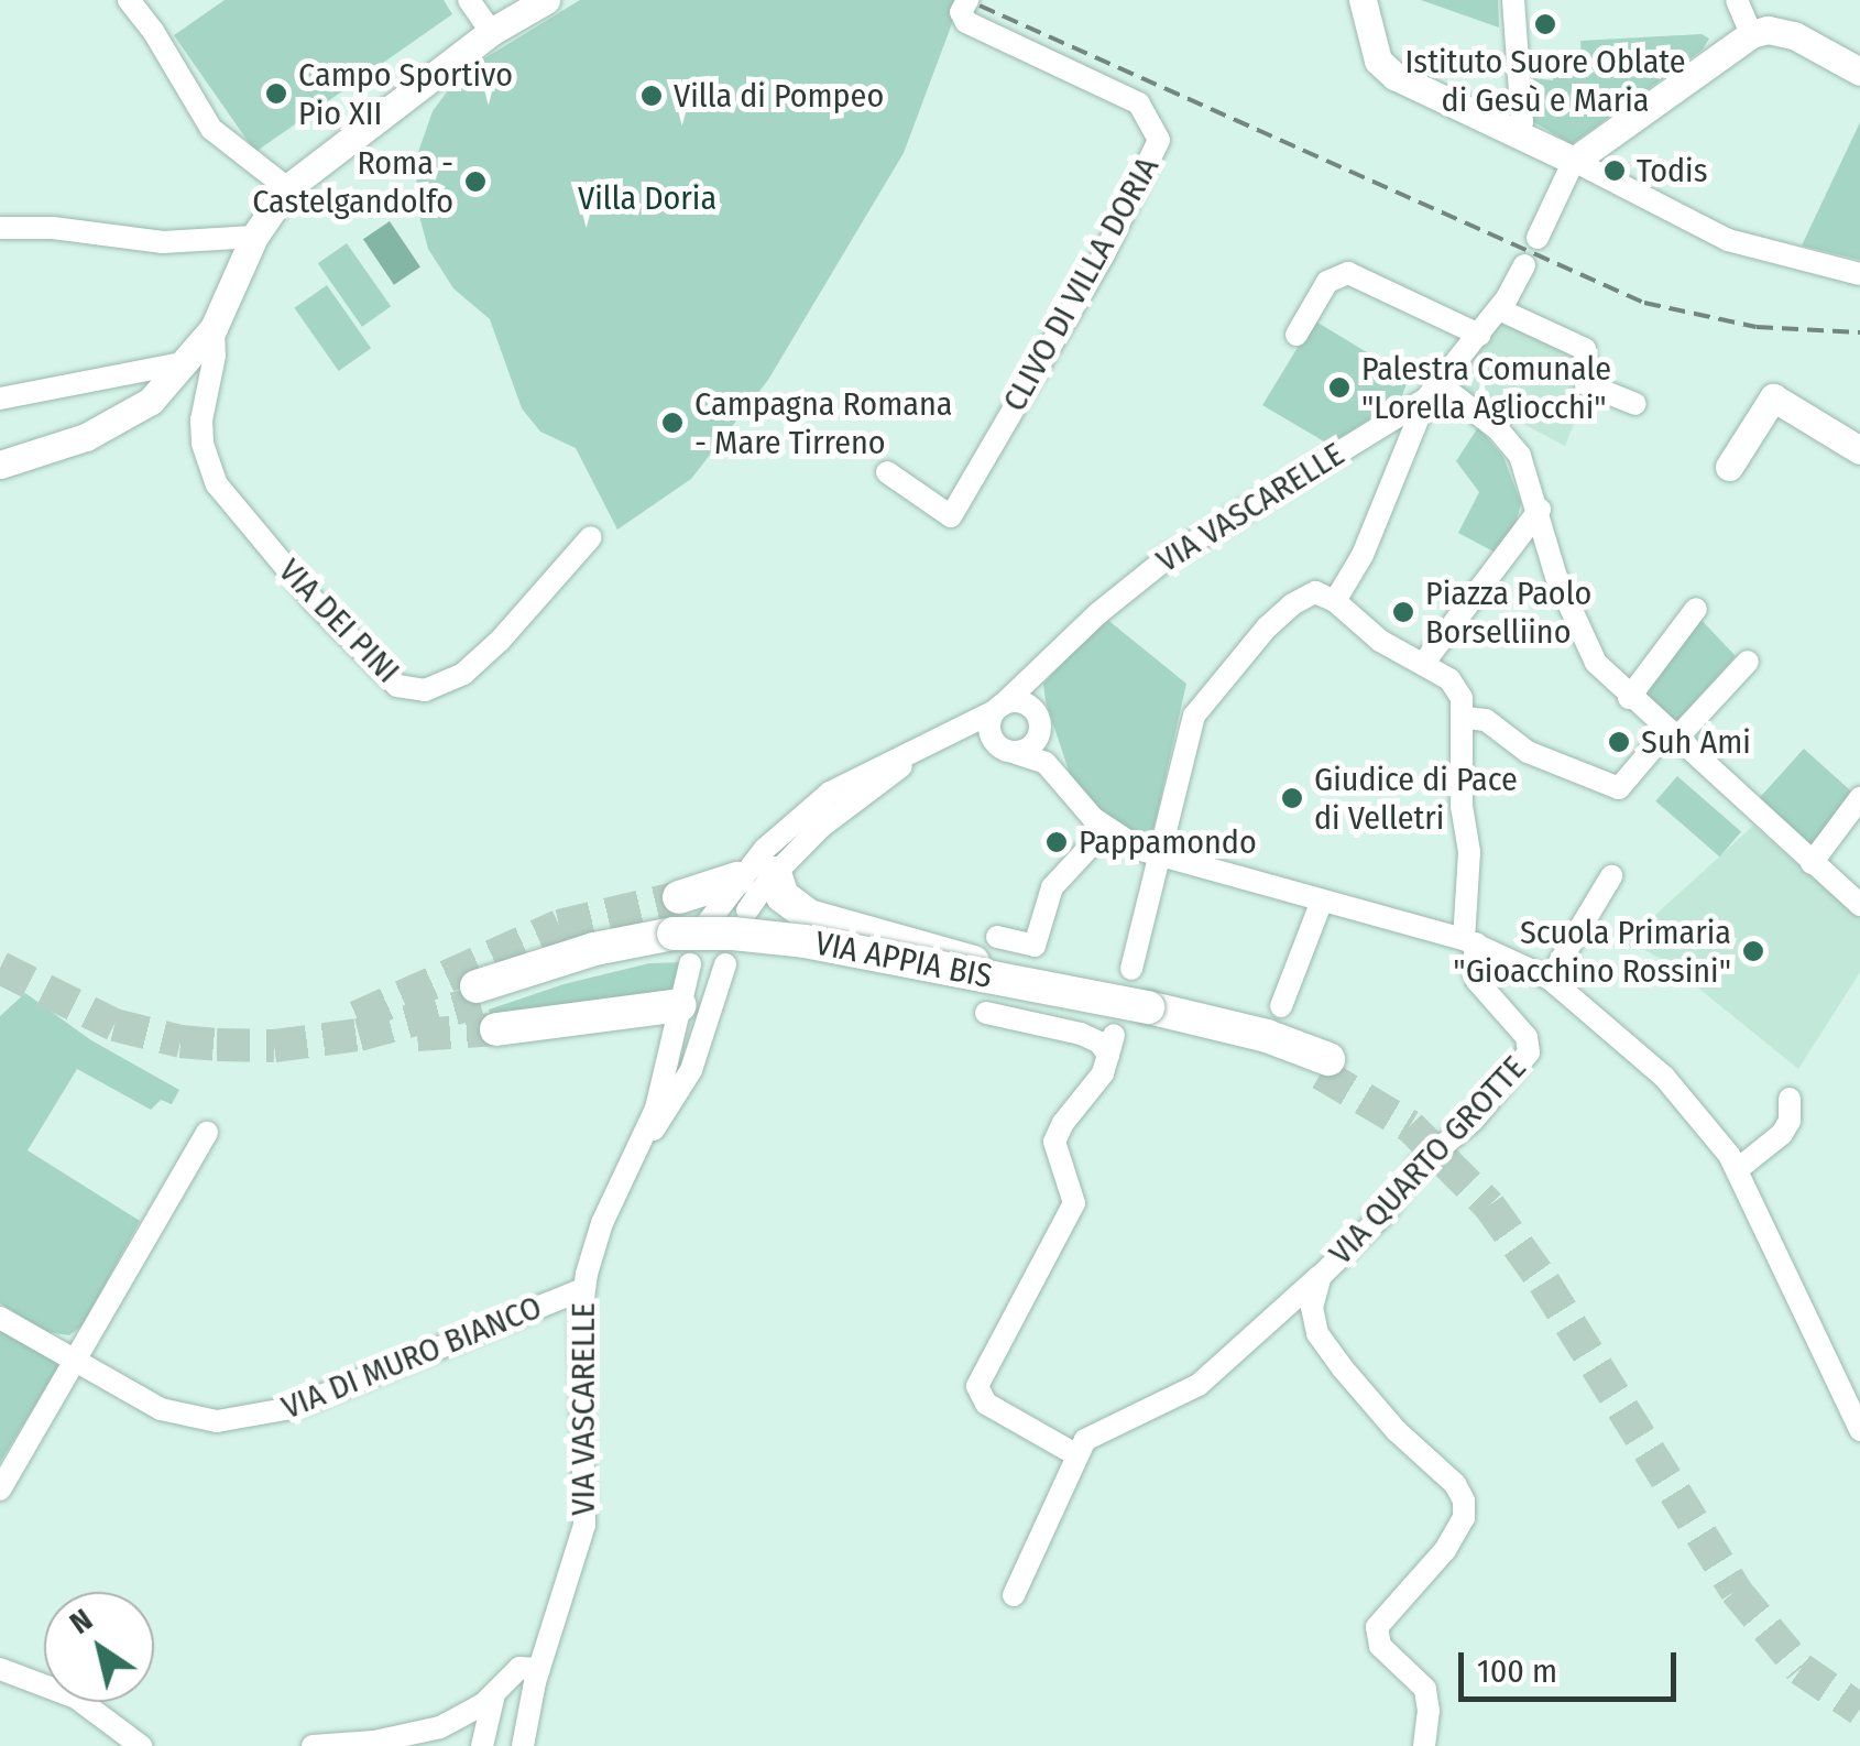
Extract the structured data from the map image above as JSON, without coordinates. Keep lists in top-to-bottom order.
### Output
{
  "streets": {
    "highway": ["VIA APPIA BIS"],
    "street": [
      "CLIVO DI VILLA DORIA",
      "VIA VASCARELLE",
      "VIA DEI PINI",
      "VIA QUARTO GROTTE",
      "VIA DI MURO BIANCO"
    ]
  },
  "crossings": [
    ["VIA VASCARELLE", "VIA APPIA BIS"],
    ["VIA VASCARELLE", "VIA DI MURO BIANCO"]
  ],
  "parks": ["Villa Doria"],
  "places": [
    "Istituto Suore Oblate di Gesù e Maria",
    "Campo Sportivo Pio XII",
    "Villa di Pompeo",
    "Todis",
    "Roma - Castelgandolfo",
    "Palestra Comunale \"Lorella Agliocchi\"",
    "Campagna Romana - Mare Tirreno",
    "Piazza Paolo Borselliino",
    "Suh Ami",
    "Giudice di Pace di Velletri",
    "Pappamondo",
    "Scuola Primaria \"Gioacchino Rossini\""
  ],
  "scale_bar": "100 m",
  "north": "top left"
}
